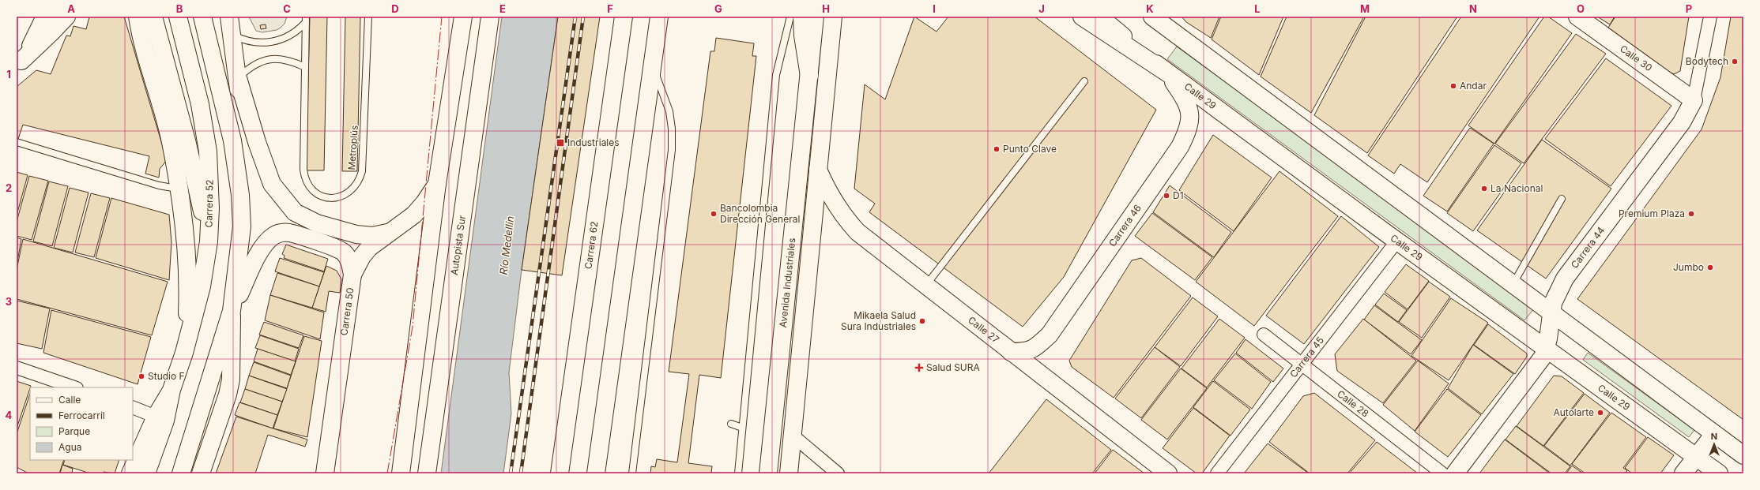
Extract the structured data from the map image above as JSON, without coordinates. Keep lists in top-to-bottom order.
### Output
{
  "streets": {
    "main road": [
      "Calle 30",
      "Calle 29",
      "Carrera 52",
      "Carrera 46",
      "Autopista Sur",
      "Carrera 62",
      "Carrera 44",
      "Avenida Industriales",
      "Carrera 50",
      "Calle 27"
    ],
    "street": ["Carrera 45", "Calle 28"],
    "lane": ["Metroplús"]
  },
  "crossings": [
    ["Calle 30", "Carrera 44"],
    ["Calle 29", "Carrera 46"],
    ["Calle 29", "Carrera 44"],
    ["Calle 29", "Carrera 45"],
    ["Carrera 46", "Calle 27"],
    ["Avenida Industriales", "Calle 27"],
    ["Carrera 45", "Calle 28"]
  ],
  "water": ["Río Medellín"],
  "places": {
    "other": [
      "Bodytech",
      "Andar",
      "Punto Clave",
      "La Nacional",
      "D1",
      "Bancolombia Dirección General",
      "Premium Plaza",
      "Jumbo",
      "Mikaela Salud Sura Industriales",
      "Studio F",
      "Autolarte"
    ],
    "transit": ["Industriales"],
    "health": ["Salud SURA"]
  },
  "legend": [
    "Calle",
    "Ferrocarril",
    "Parque",
    "Agua"
  ],
  "north": "top",
  "grid": {
    "columns": [
      "A",
      "B",
      "C",
      "D",
      "E",
      "F",
      "G",
      "H",
      "I",
      "J",
      "K",
      "L",
      "M",
      "N",
      "O",
      "P"
    ],
    "rows": [
      "1",
      "2",
      "3",
      "4"
    ]
  }
}
